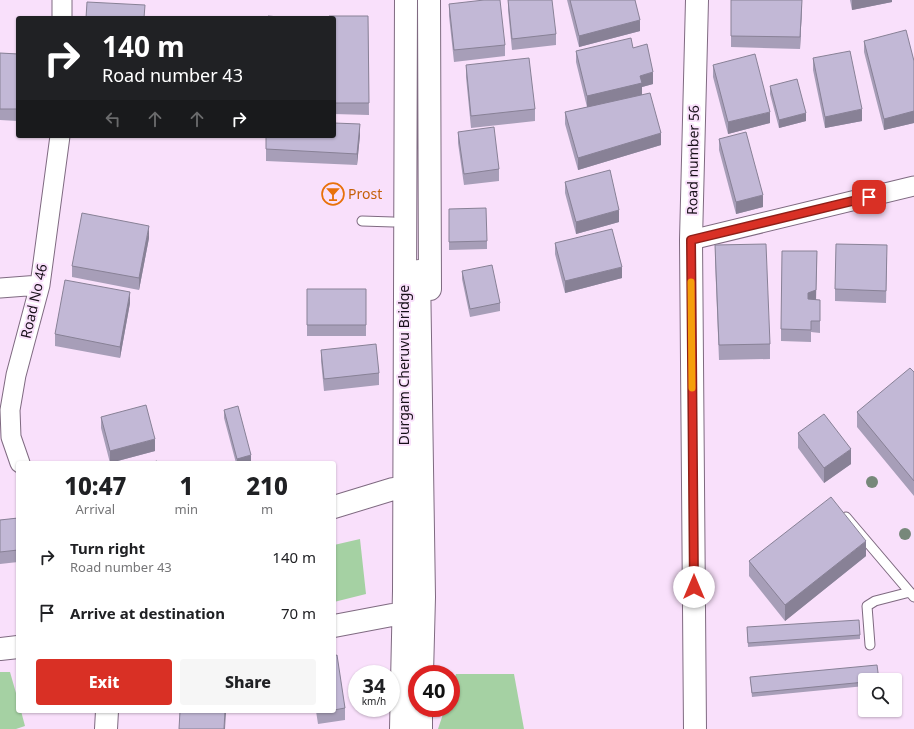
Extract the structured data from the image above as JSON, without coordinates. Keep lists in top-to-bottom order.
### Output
{
  "streets": {
    "main road": ["Road number 56", "Durgam Cheruvu Bridge"],
    "street": ["Road No 46"]
  },
  "places": {
    "bar": ["Prost"]
  },
  "page": {
    "turn": ["140 m", "Road number 43"],
    "eta": [
      "10:47",
      "Arrival",
      "1",
      "min",
      "210",
      "m"
    ],
    "list": [
      {
        "name": "Turn right",
        "note": "Road number 43",
        "value": "140 m"
      },
      {
        "name": "Arrive at destination",
        "value": "70 m"
      }
    ],
    "buttons": ["Exit", "Share"],
    "speed": "34 km/h",
    "limit": "40"
  }
}
